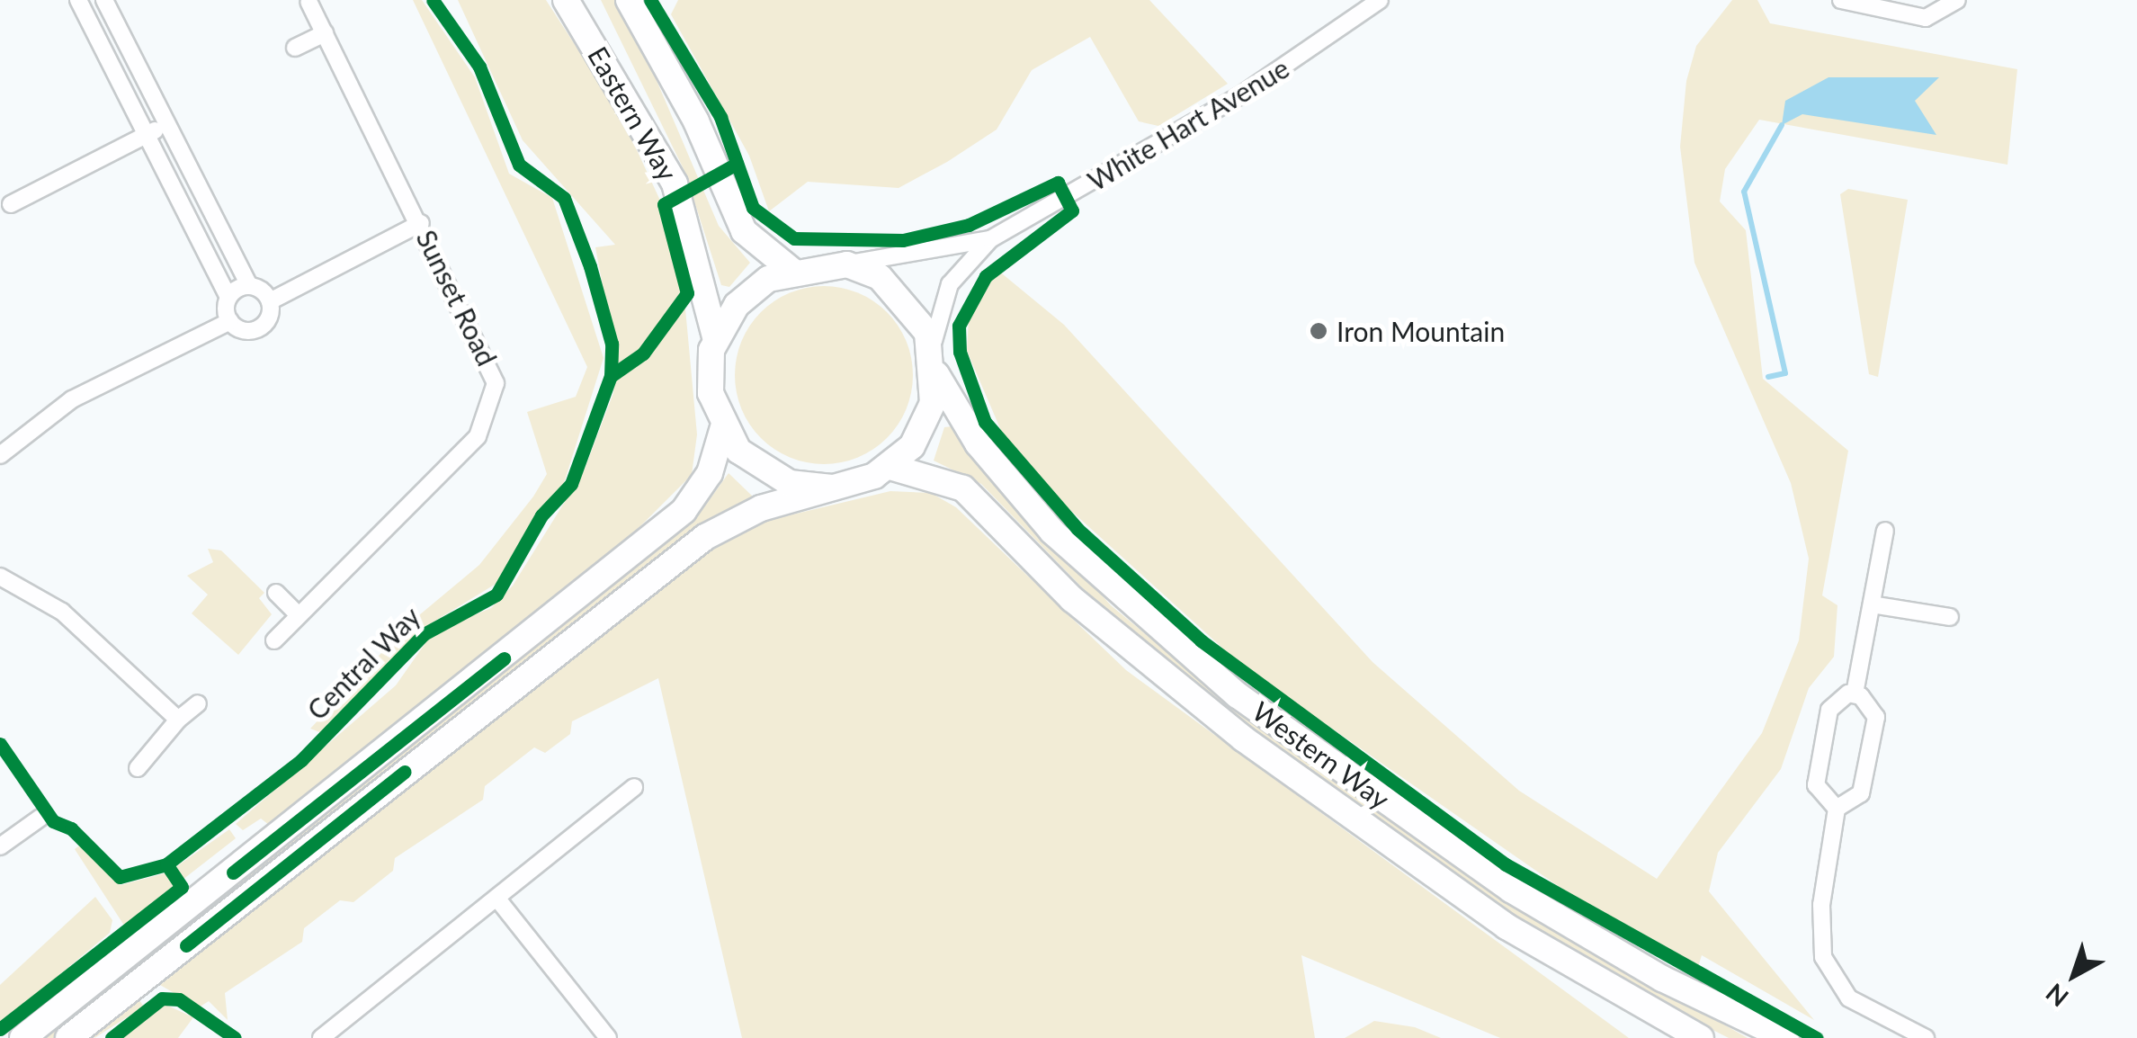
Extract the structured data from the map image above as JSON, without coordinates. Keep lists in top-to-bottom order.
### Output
{
  "streets": {
    "main road": ["Eastern Way", "Western Way"],
    "street": ["White Hart Avenue", "Sunset Road"],
    "cycle path": ["Central Way"]
  },
  "crossings": [
    ["Eastern Way", "White Hart Avenue"],
    ["Eastern Way", "Western Way"],
    ["White Hart Avenue", "Western Way"]
  ],
  "places": ["Iron Mountain"],
  "north": "bottom left"
}
